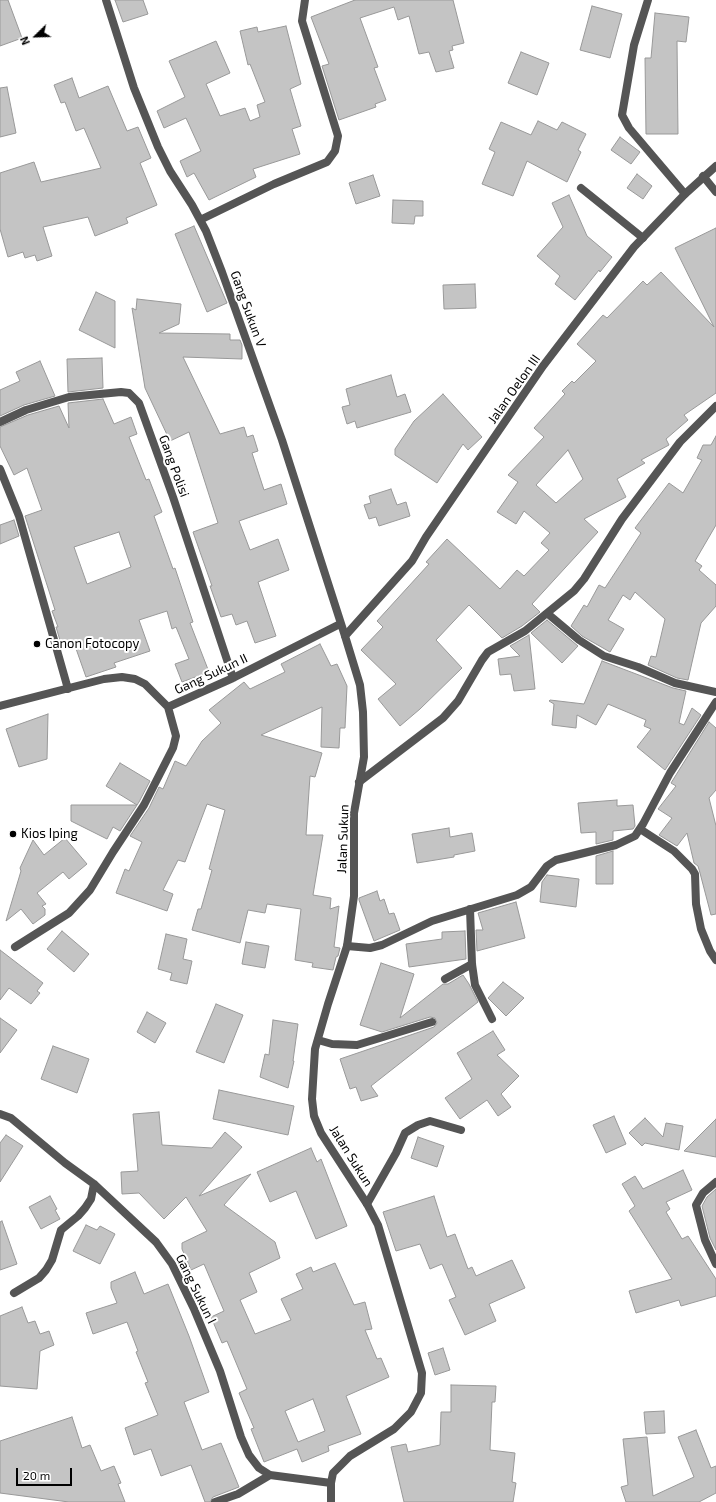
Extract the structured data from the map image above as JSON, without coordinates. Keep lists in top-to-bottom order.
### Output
{
  "streets": {
    "street": [
      "Gang Sukun V",
      "Jalan Oelon III",
      "Gang Polisi",
      "Gang Sukun II",
      "Jalan Sukun",
      "Gang Sukun I"
    ]
  },
  "crossings": [
    ["Gang Sukun V", "Jalan Oelon III"],
    ["Gang Sukun V", "Gang Sukun II"],
    ["Gang Sukun V", "Jalan Sukun"],
    ["Jalan Oelon III", "Jalan Sukun"],
    ["Gang Polisi", "Gang Sukun II"]
  ],
  "places": ["Canon Fotocopy", "Kios Iping"],
  "scale_bar": "20 m",
  "north": "bottom left"
}
